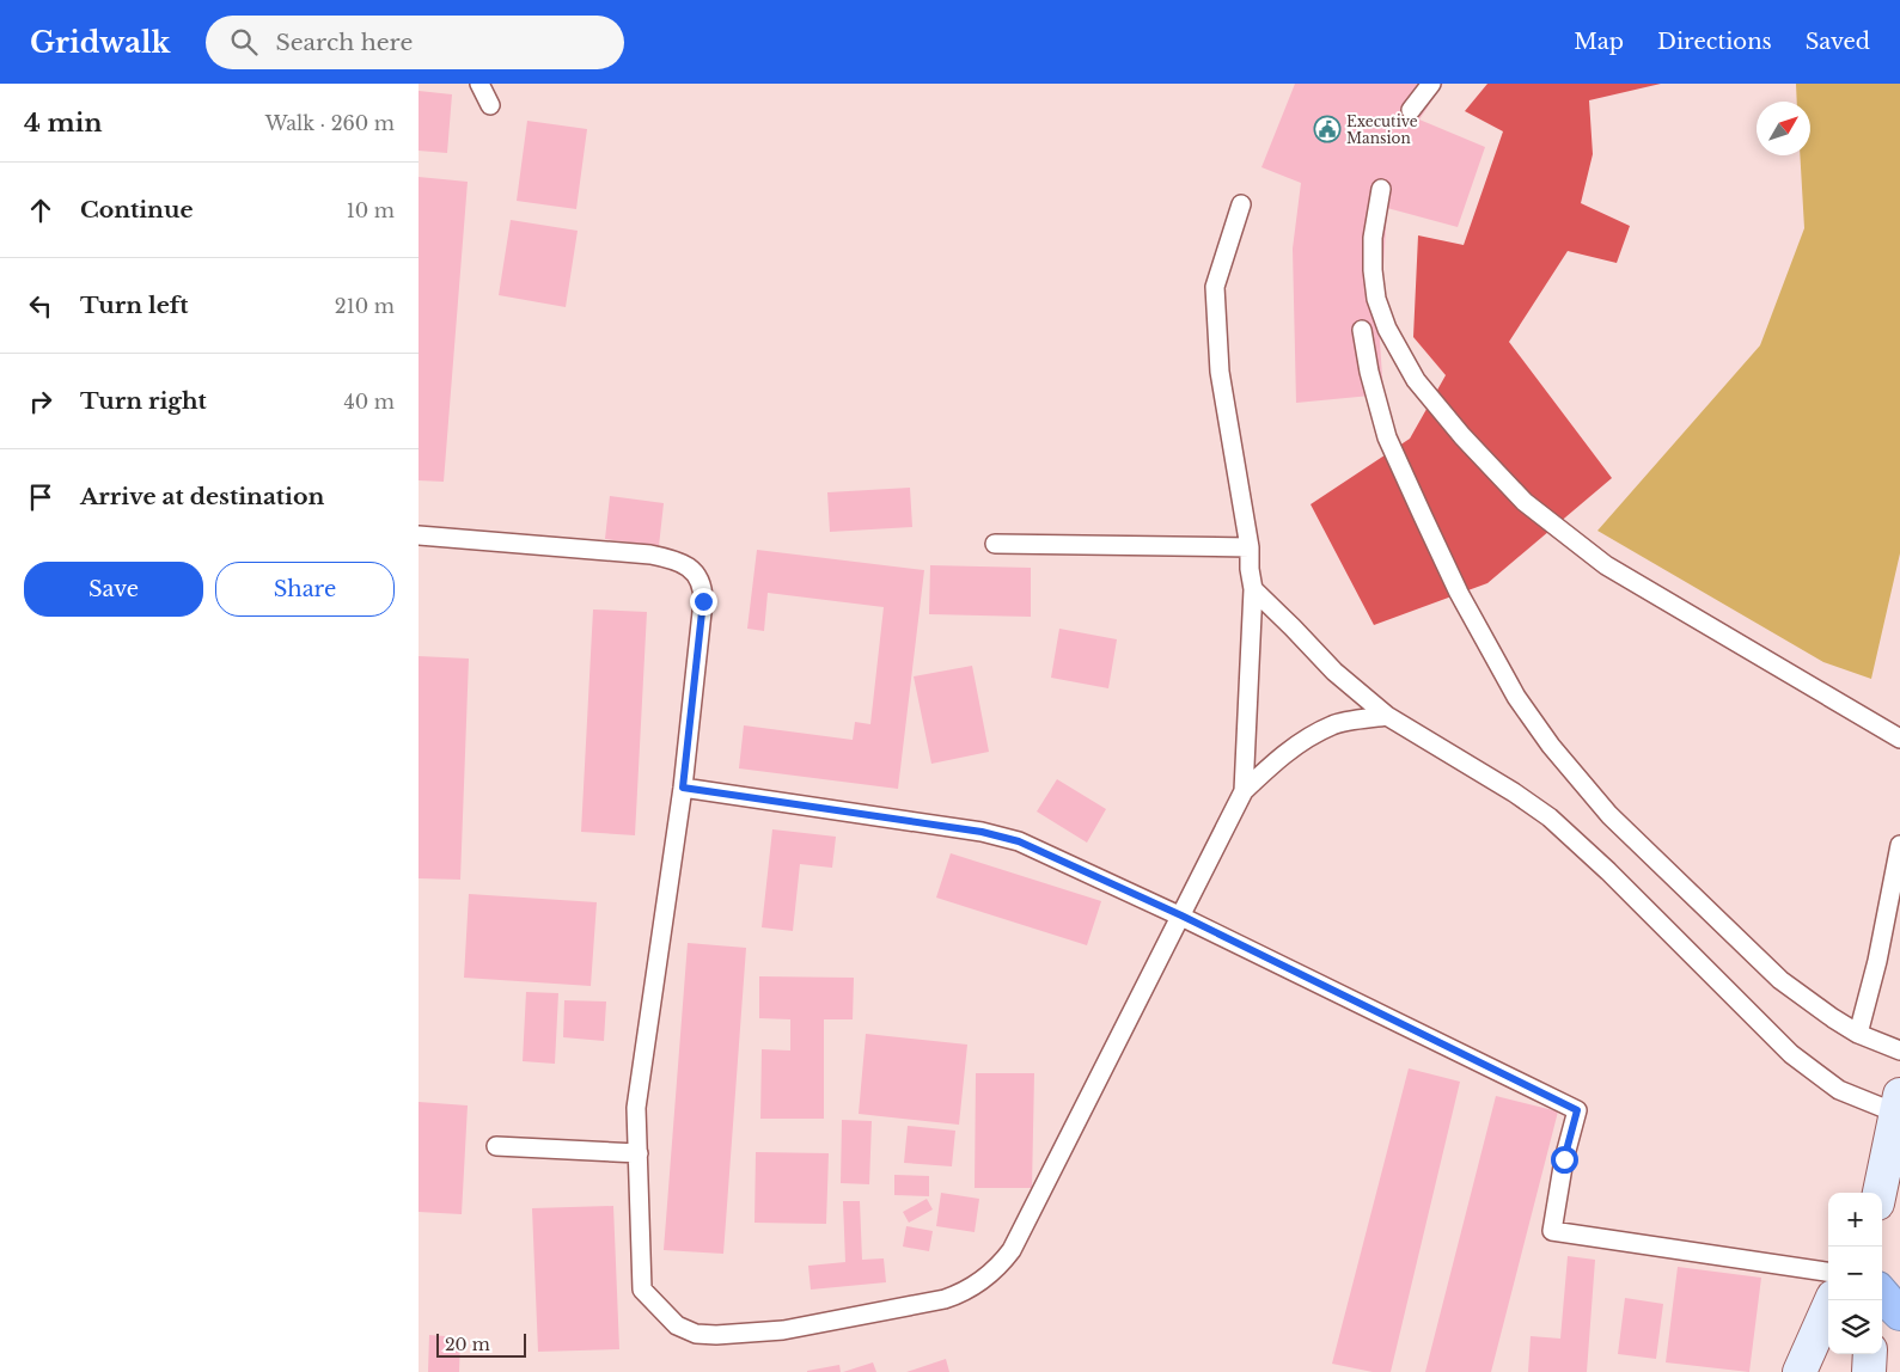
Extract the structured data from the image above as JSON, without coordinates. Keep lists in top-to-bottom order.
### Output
{
  "places": {
    "public building": ["Executive Mansion"]
  },
  "scale_bar": "20 m",
  "north": "top right",
  "page": {
    "header": "Gridwalk",
    "search": "Search here",
    "nav": ["Map", "Directions", "Saved"],
    "heading": ["4 min", "Walk · 260 m"],
    "list": [
      ["Continue", "10 m"],
      ["Turn left", "210 m"],
      ["Turn right", "40 m"],
      "Arrive at destination"
    ],
    "buttons": ["Save", "Share"],
    "map_buttons": ["+", "−"],
    "scale": "20 m"
  }
}
